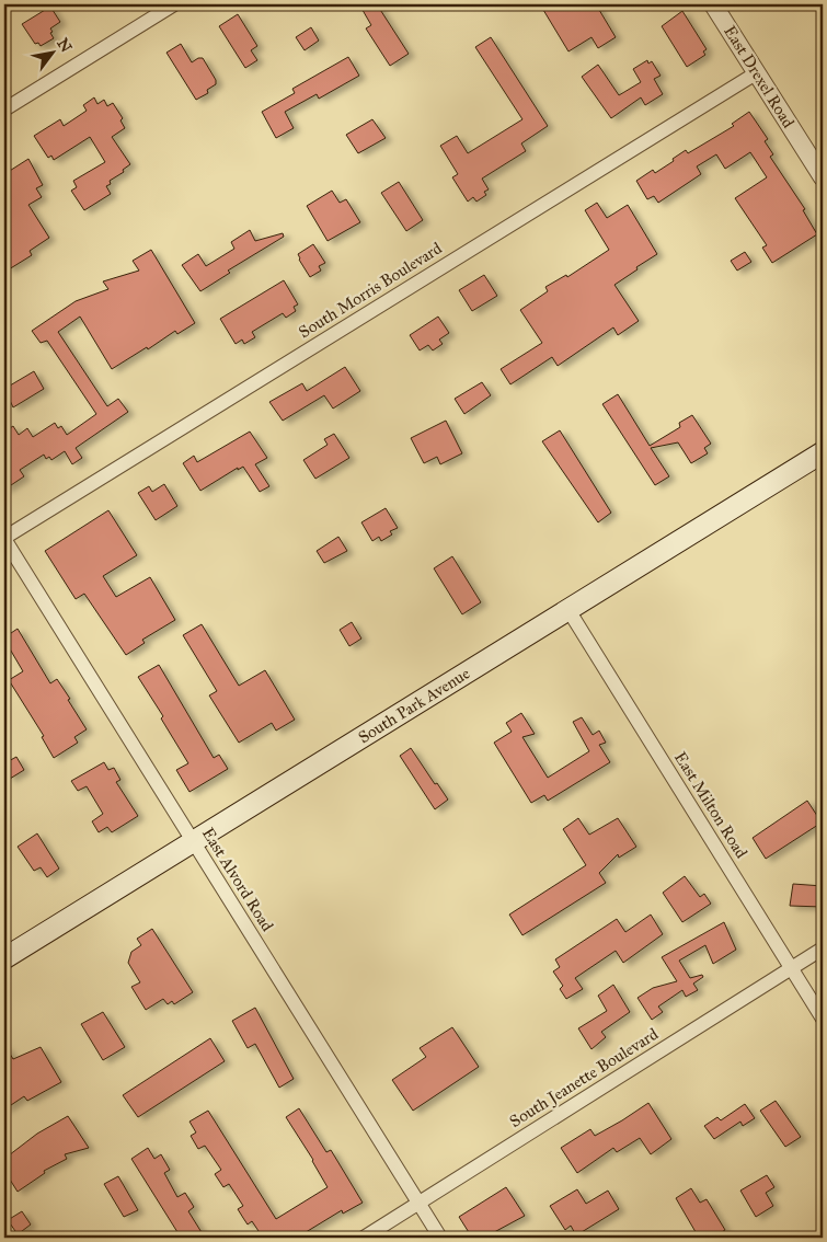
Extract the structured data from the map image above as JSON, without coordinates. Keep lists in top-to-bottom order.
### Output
{
  "streets": {
    "main road": ["South Park Avenue"],
    "street": [
      "East Drexel Road",
      "South Morris Boulevard",
      "East Milton Road",
      "East Alvord Road",
      "South Jeanette Boulevard"
    ]
  },
  "crossings": [
    ["East Drexel Road", "South Morris Boulevard"],
    ["South Morris Boulevard", "East Alvord Road"],
    ["South Park Avenue", "East Milton Road"],
    ["South Park Avenue", "East Alvord Road"],
    ["East Milton Road", "South Jeanette Boulevard"],
    ["East Alvord Road", "South Jeanette Boulevard"]
  ],
  "north": "top right"
}
